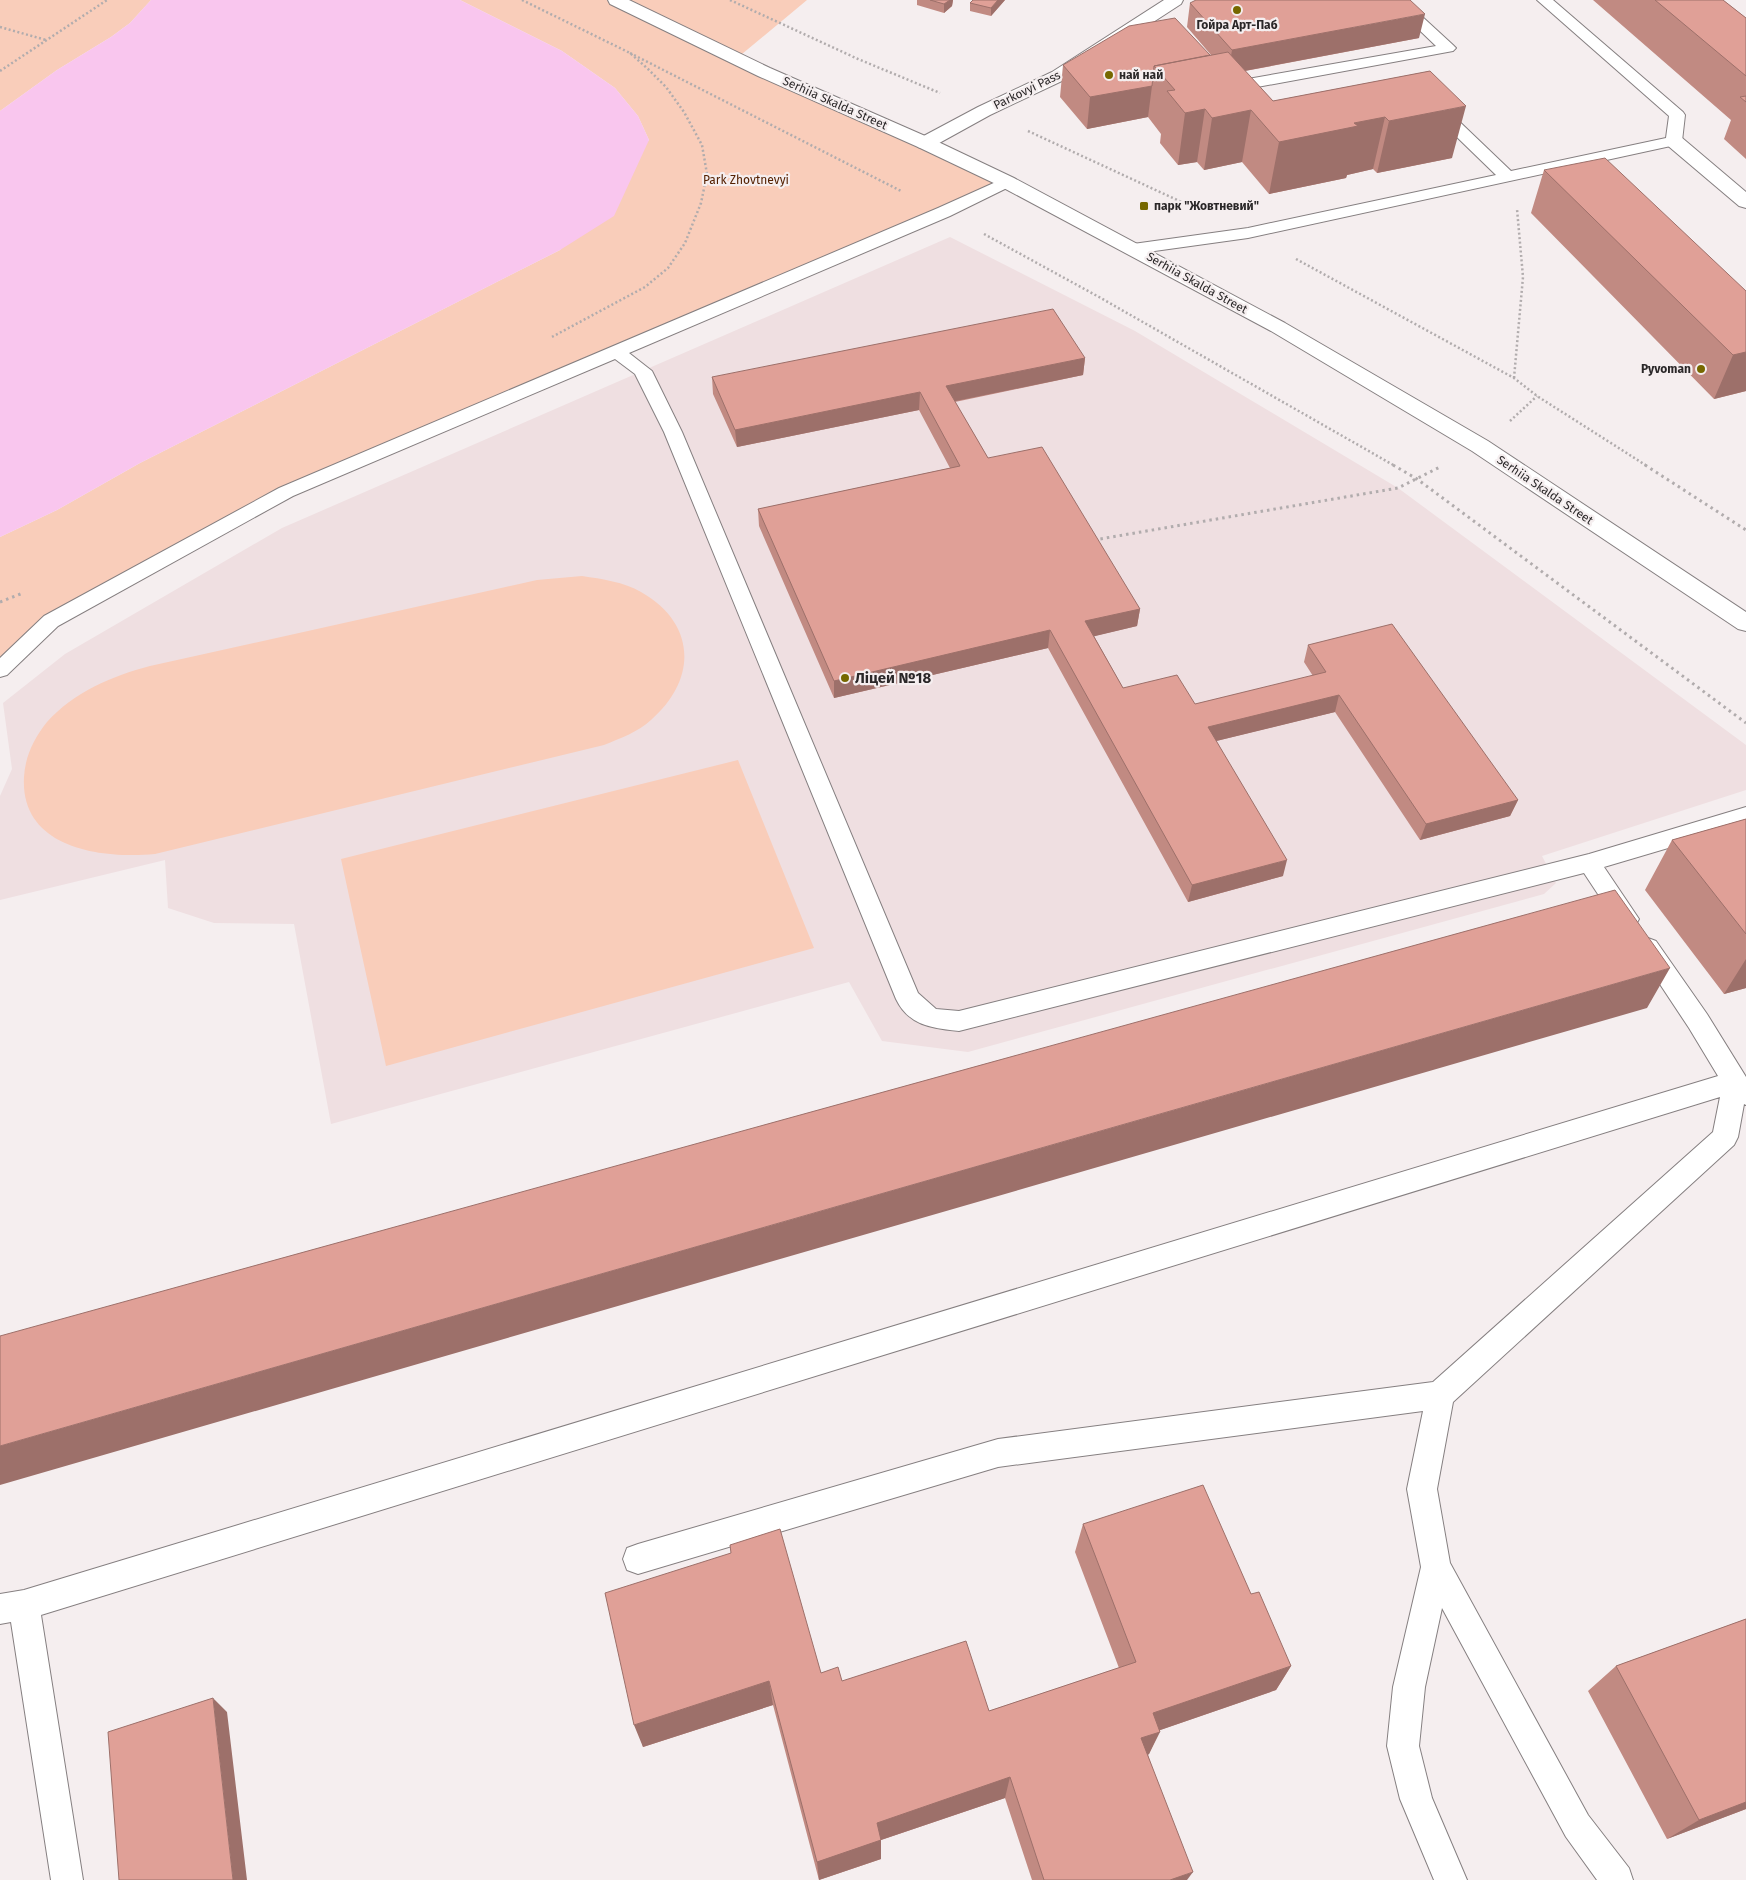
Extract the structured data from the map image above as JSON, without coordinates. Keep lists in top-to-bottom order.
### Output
{
  "streets": {
    "main road": ["Parkovyi Pass", "Serhiia Skalda Street"]
  },
  "crossings": [
    ["Parkovyi Pass", "Serhiia Skalda Street"]
  ],
  "parks": ["Park Zhovtnevyi"],
  "places": {
    "other": [
      "Гойра Арт-Паб",
      "най най",
      "Pyvoman",
      "Ліцей №18"
    ],
    "transit": ["парк \"Жовтневий\""]
  }
}
